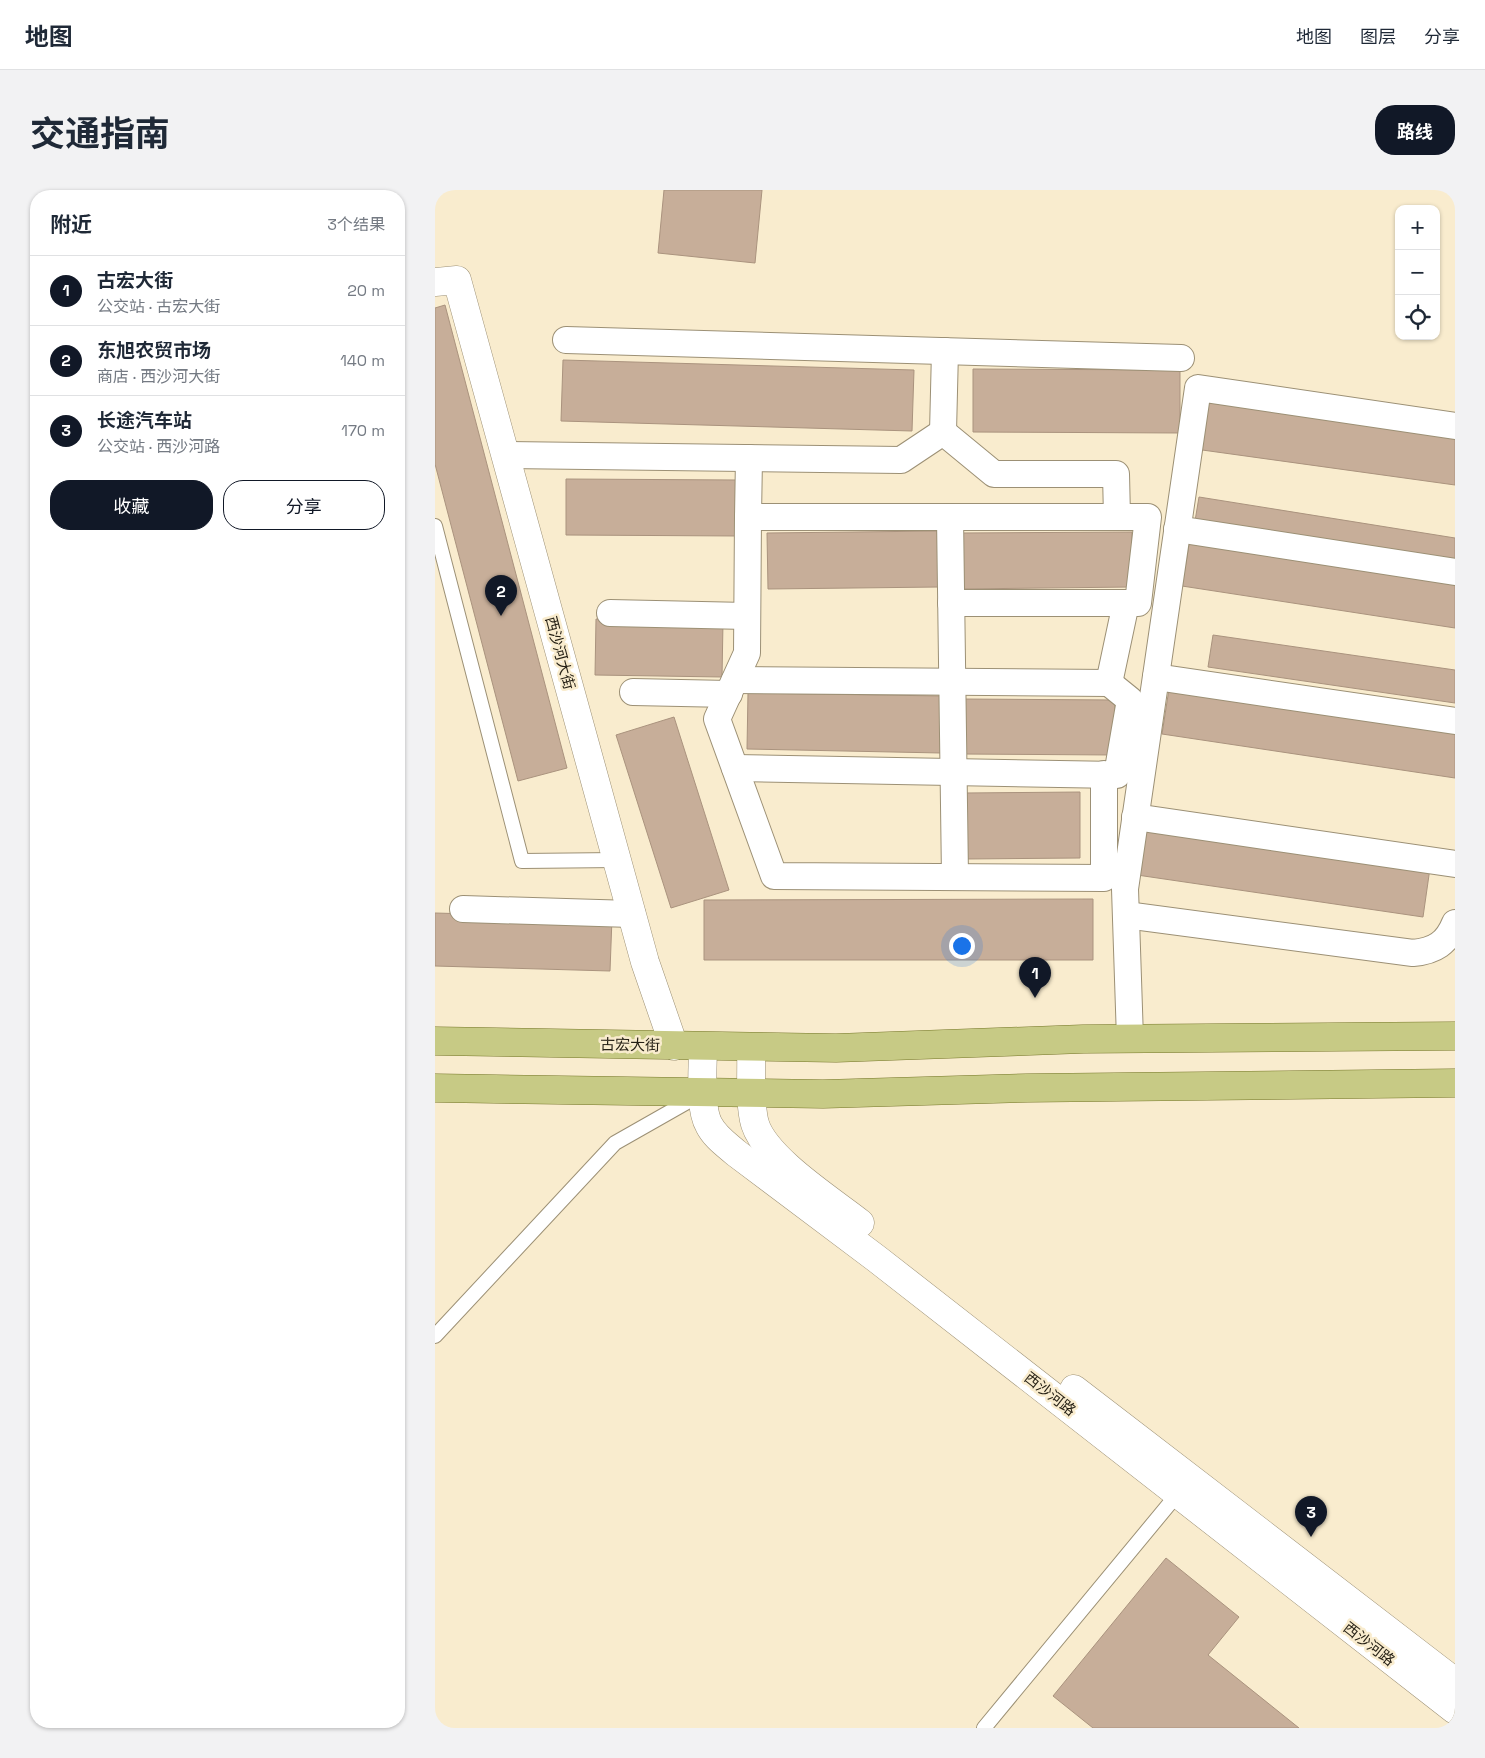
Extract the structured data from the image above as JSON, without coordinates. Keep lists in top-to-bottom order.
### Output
{
  "streets": {
    "main road": ["古宏大街"],
    "street": ["西沙河大街", "西沙河路"]
  },
  "crossings": [
    ["西沙河大街", "古宏大街"],
    ["古宏大街", "西沙河路"]
  ],
  "page": {
    "header": "地图",
    "nav": ["地图", "图层", "分享"],
    "title": "交通指南",
    "buttons": [
      "路线",
      ["收藏", "分享"]
    ],
    "heading": ["附近", "3个结果"],
    "map_buttons": ["+", "−"],
    "list": [
      {
        "mark": "1",
        "name": "古宏大街",
        "note": "公交站 · 古宏大街",
        "value": "20 m"
      },
      {
        "mark": "2",
        "name": "东旭农贸市场",
        "note": "商店 · 西沙河大街",
        "value": "140 m"
      },
      {
        "mark": "3",
        "name": "长途汽车站",
        "note": "公交站 · 西沙河路",
        "value": "170 m"
      }
    ],
    "pins": ["2", "1", "3"]
  }
}
